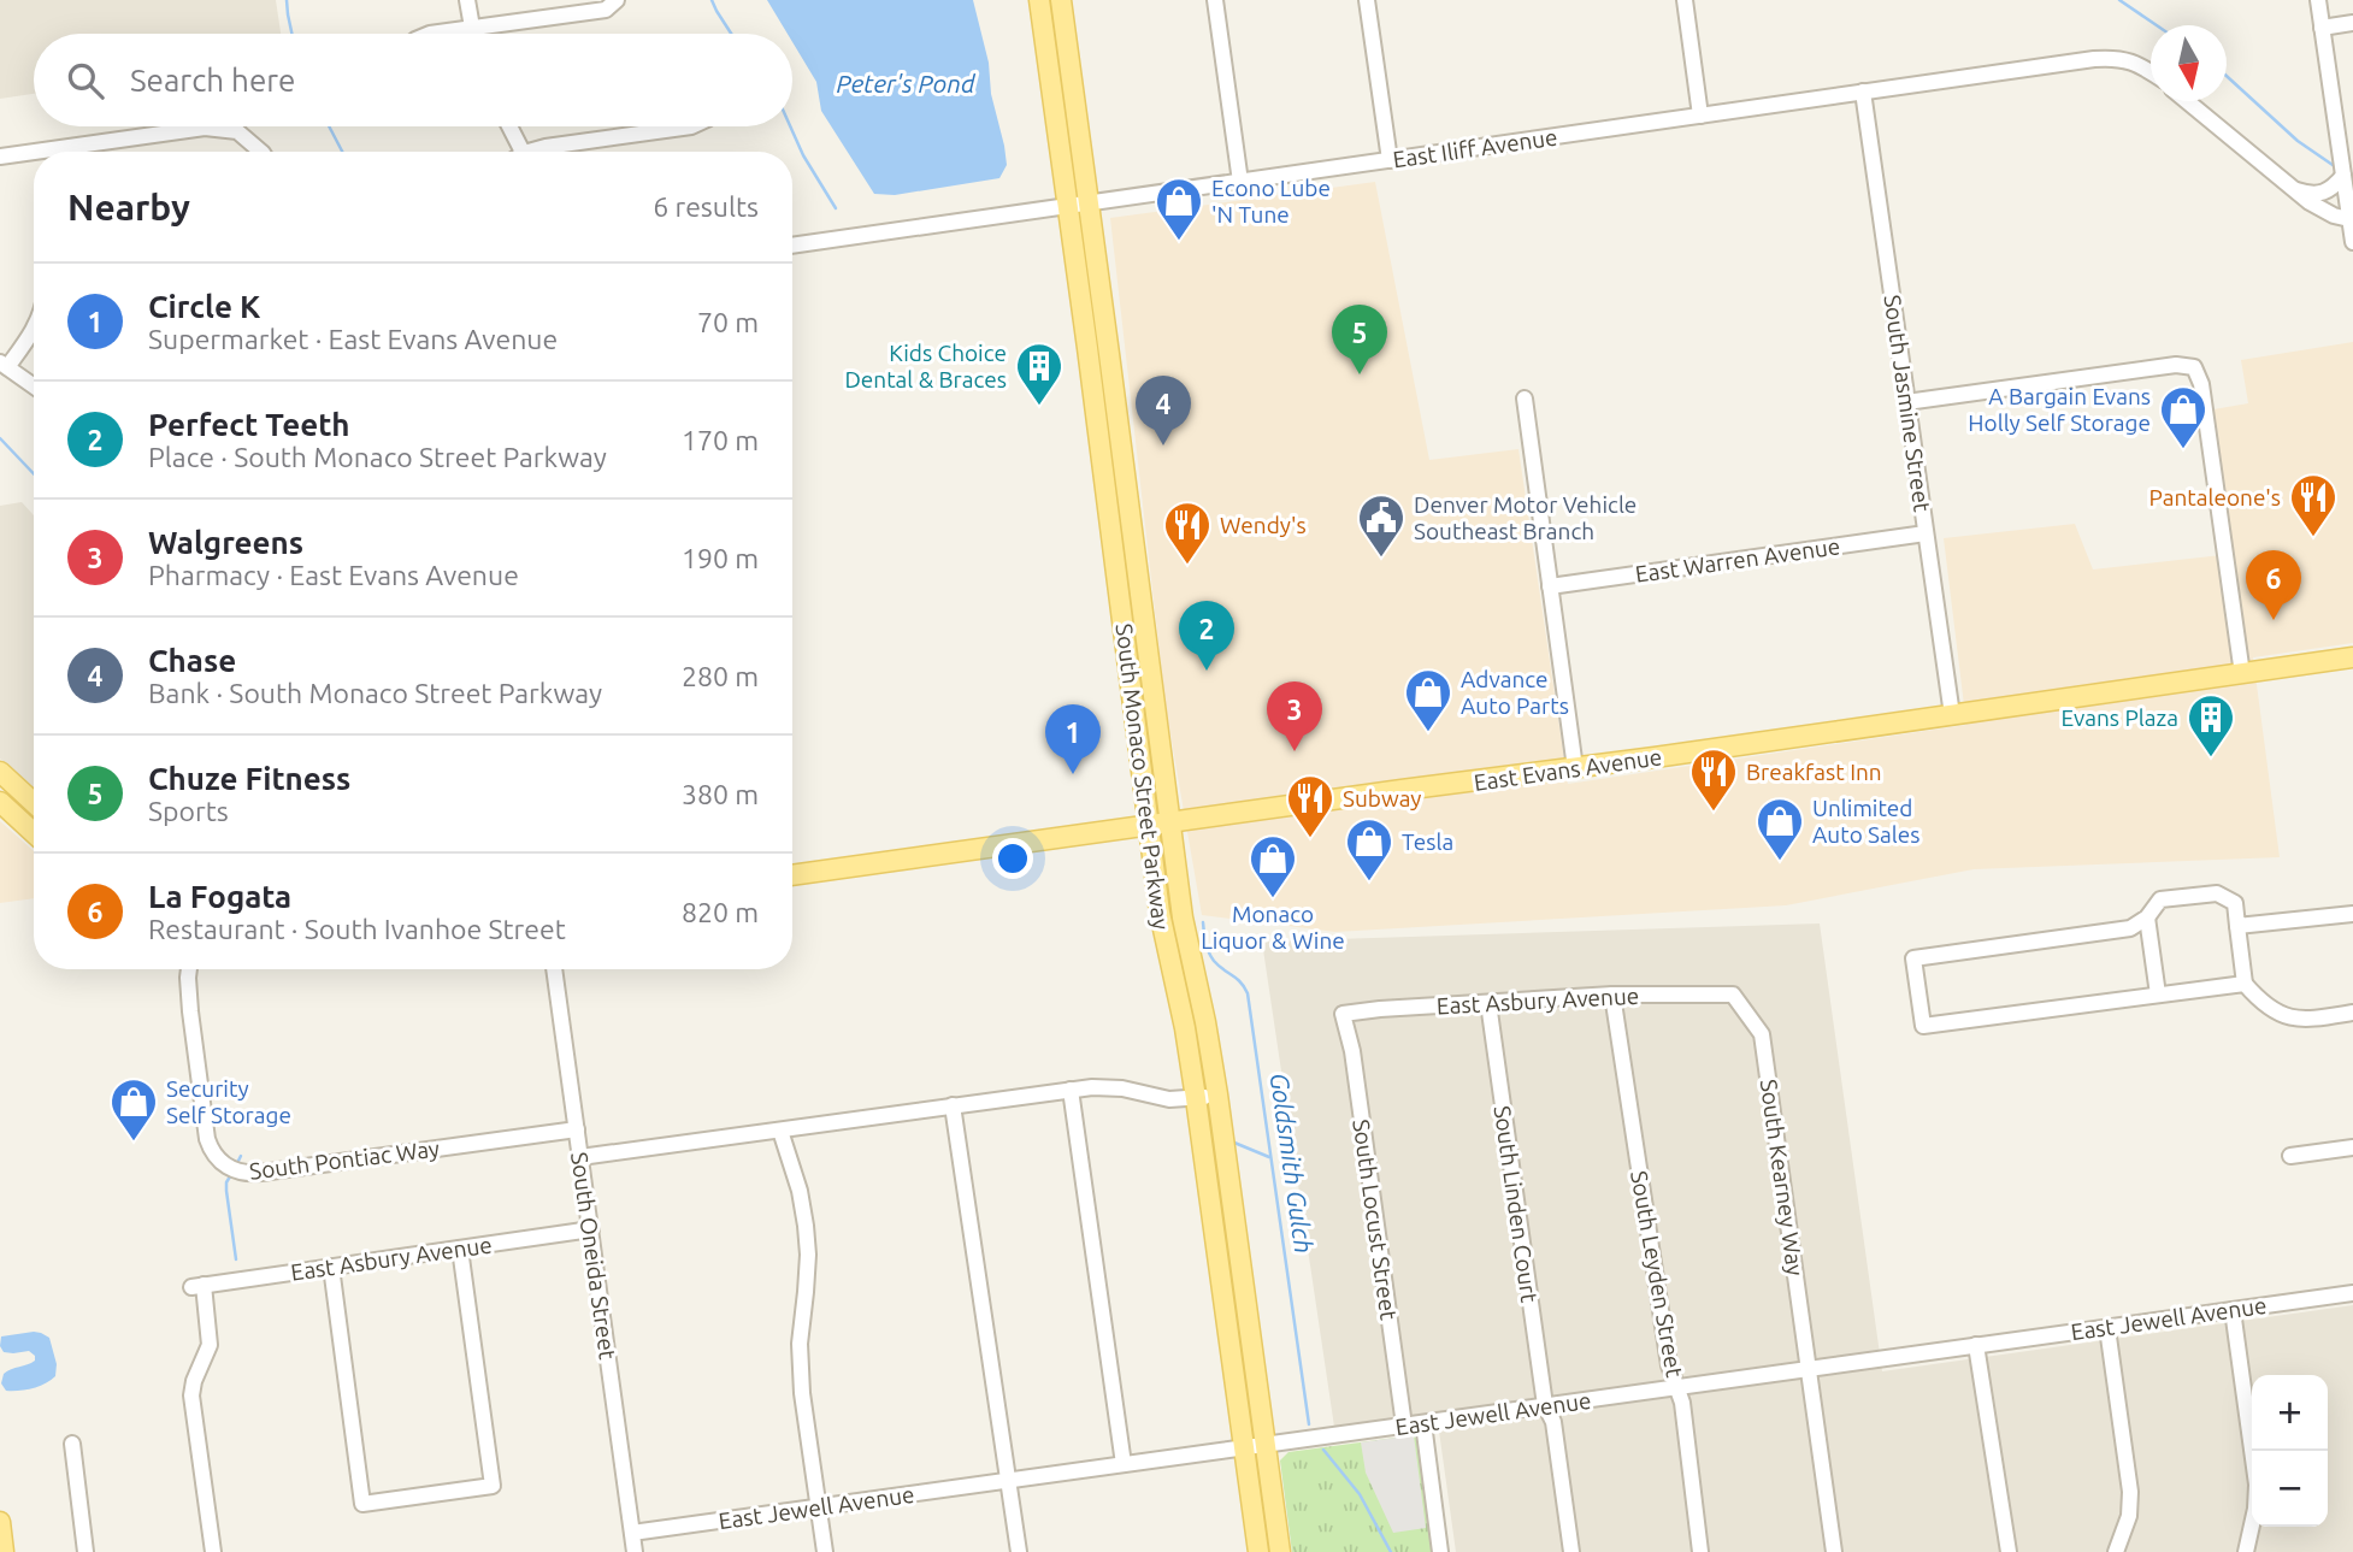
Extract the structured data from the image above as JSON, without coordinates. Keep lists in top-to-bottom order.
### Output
{
  "streets": {
    "main road": ["East Evans Avenue", "South Monaco Street Parkway"],
    "street": [
      "East Iliff Avenue",
      "South Jasmine Street",
      "East Warren Avenue",
      "East Asbury Avenue",
      "South Pontiac Way",
      "South Kearney Way",
      "South Linden Court",
      "South Locust Street",
      "South Oneida Street",
      "South Leyden Street",
      "East Jewell Avenue"
    ]
  },
  "crossings": [
    ["East Iliff Avenue", "South Jasmine Street"],
    ["East Iliff Avenue", "South Monaco Street Parkway"],
    ["South Jasmine Street", "East Warren Avenue"],
    ["South Jasmine Street", "East Evans Avenue"],
    ["East Evans Avenue", "South Monaco Street Parkway"],
    ["South Monaco Street Parkway", "East Jewell Avenue"],
    ["East Asbury Avenue", "South Kearney Way"],
    ["East Asbury Avenue", "South Linden Court"],
    ["East Asbury Avenue", "South Locust Street"],
    ["East Asbury Avenue", "South Oneida Street"],
    ["East Asbury Avenue", "South Leyden Street"],
    ["South Pontiac Way", "South Oneida Street"],
    ["South Kearney Way", "East Jewell Avenue"],
    ["South Linden Court", "East Jewell Avenue"],
    ["South Locust Street", "East Jewell Avenue"],
    ["South Oneida Street", "East Jewell Avenue"],
    ["South Leyden Street", "East Jewell Avenue"]
  ],
  "water": ["Peter's Pond", "Goldsmith Gulch"],
  "places": {
    "shop": [
      "Econo Lube 'N Tune",
      "A Bargain Evans Holly Self Storage",
      "Advance Auto Parts",
      "Unlimited Auto Sales",
      "Tesla",
      "Monaco Liquor & Wine",
      "Security Self Storage"
    ],
    "building": ["Kids Choice Dental & Braces", "Evans Plaza"],
    "restaurant": [
      "Pantaleone's",
      "Wendy's",
      "Breakfast Inn",
      "Subway"
    ],
    "public building": ["Denver Motor Vehicle Southeast Branch"]
  },
  "north": "bottom",
  "page": {
    "search": "Search here",
    "heading": ["Nearby", "6 results"],
    "list": [
      {
        "mark": "1",
        "name": "Circle K",
        "note": "Supermarket · East Evans Avenue",
        "value": "70 m"
      },
      {
        "mark": "2",
        "name": "Perfect Teeth",
        "note": "Place · South Monaco Street Parkway",
        "value": "170 m"
      },
      {
        "mark": "3",
        "name": "Walgreens",
        "note": "Pharmacy · East Evans Avenue",
        "value": "190 m"
      },
      {
        "mark": "4",
        "name": "Chase",
        "note": "Bank · South Monaco Street Parkway",
        "value": "280 m"
      },
      {
        "mark": "5",
        "name": "Chuze Fitness",
        "note": "Sports",
        "value": "380 m"
      },
      {
        "mark": "6",
        "name": "La Fogata",
        "note": "Restaurant · South Ivanhoe Street",
        "value": "820 m"
      }
    ],
    "pins": [
      "5",
      "4",
      "6",
      "2",
      "3",
      "1"
    ],
    "map_buttons": ["+", "−"]
  }
}
